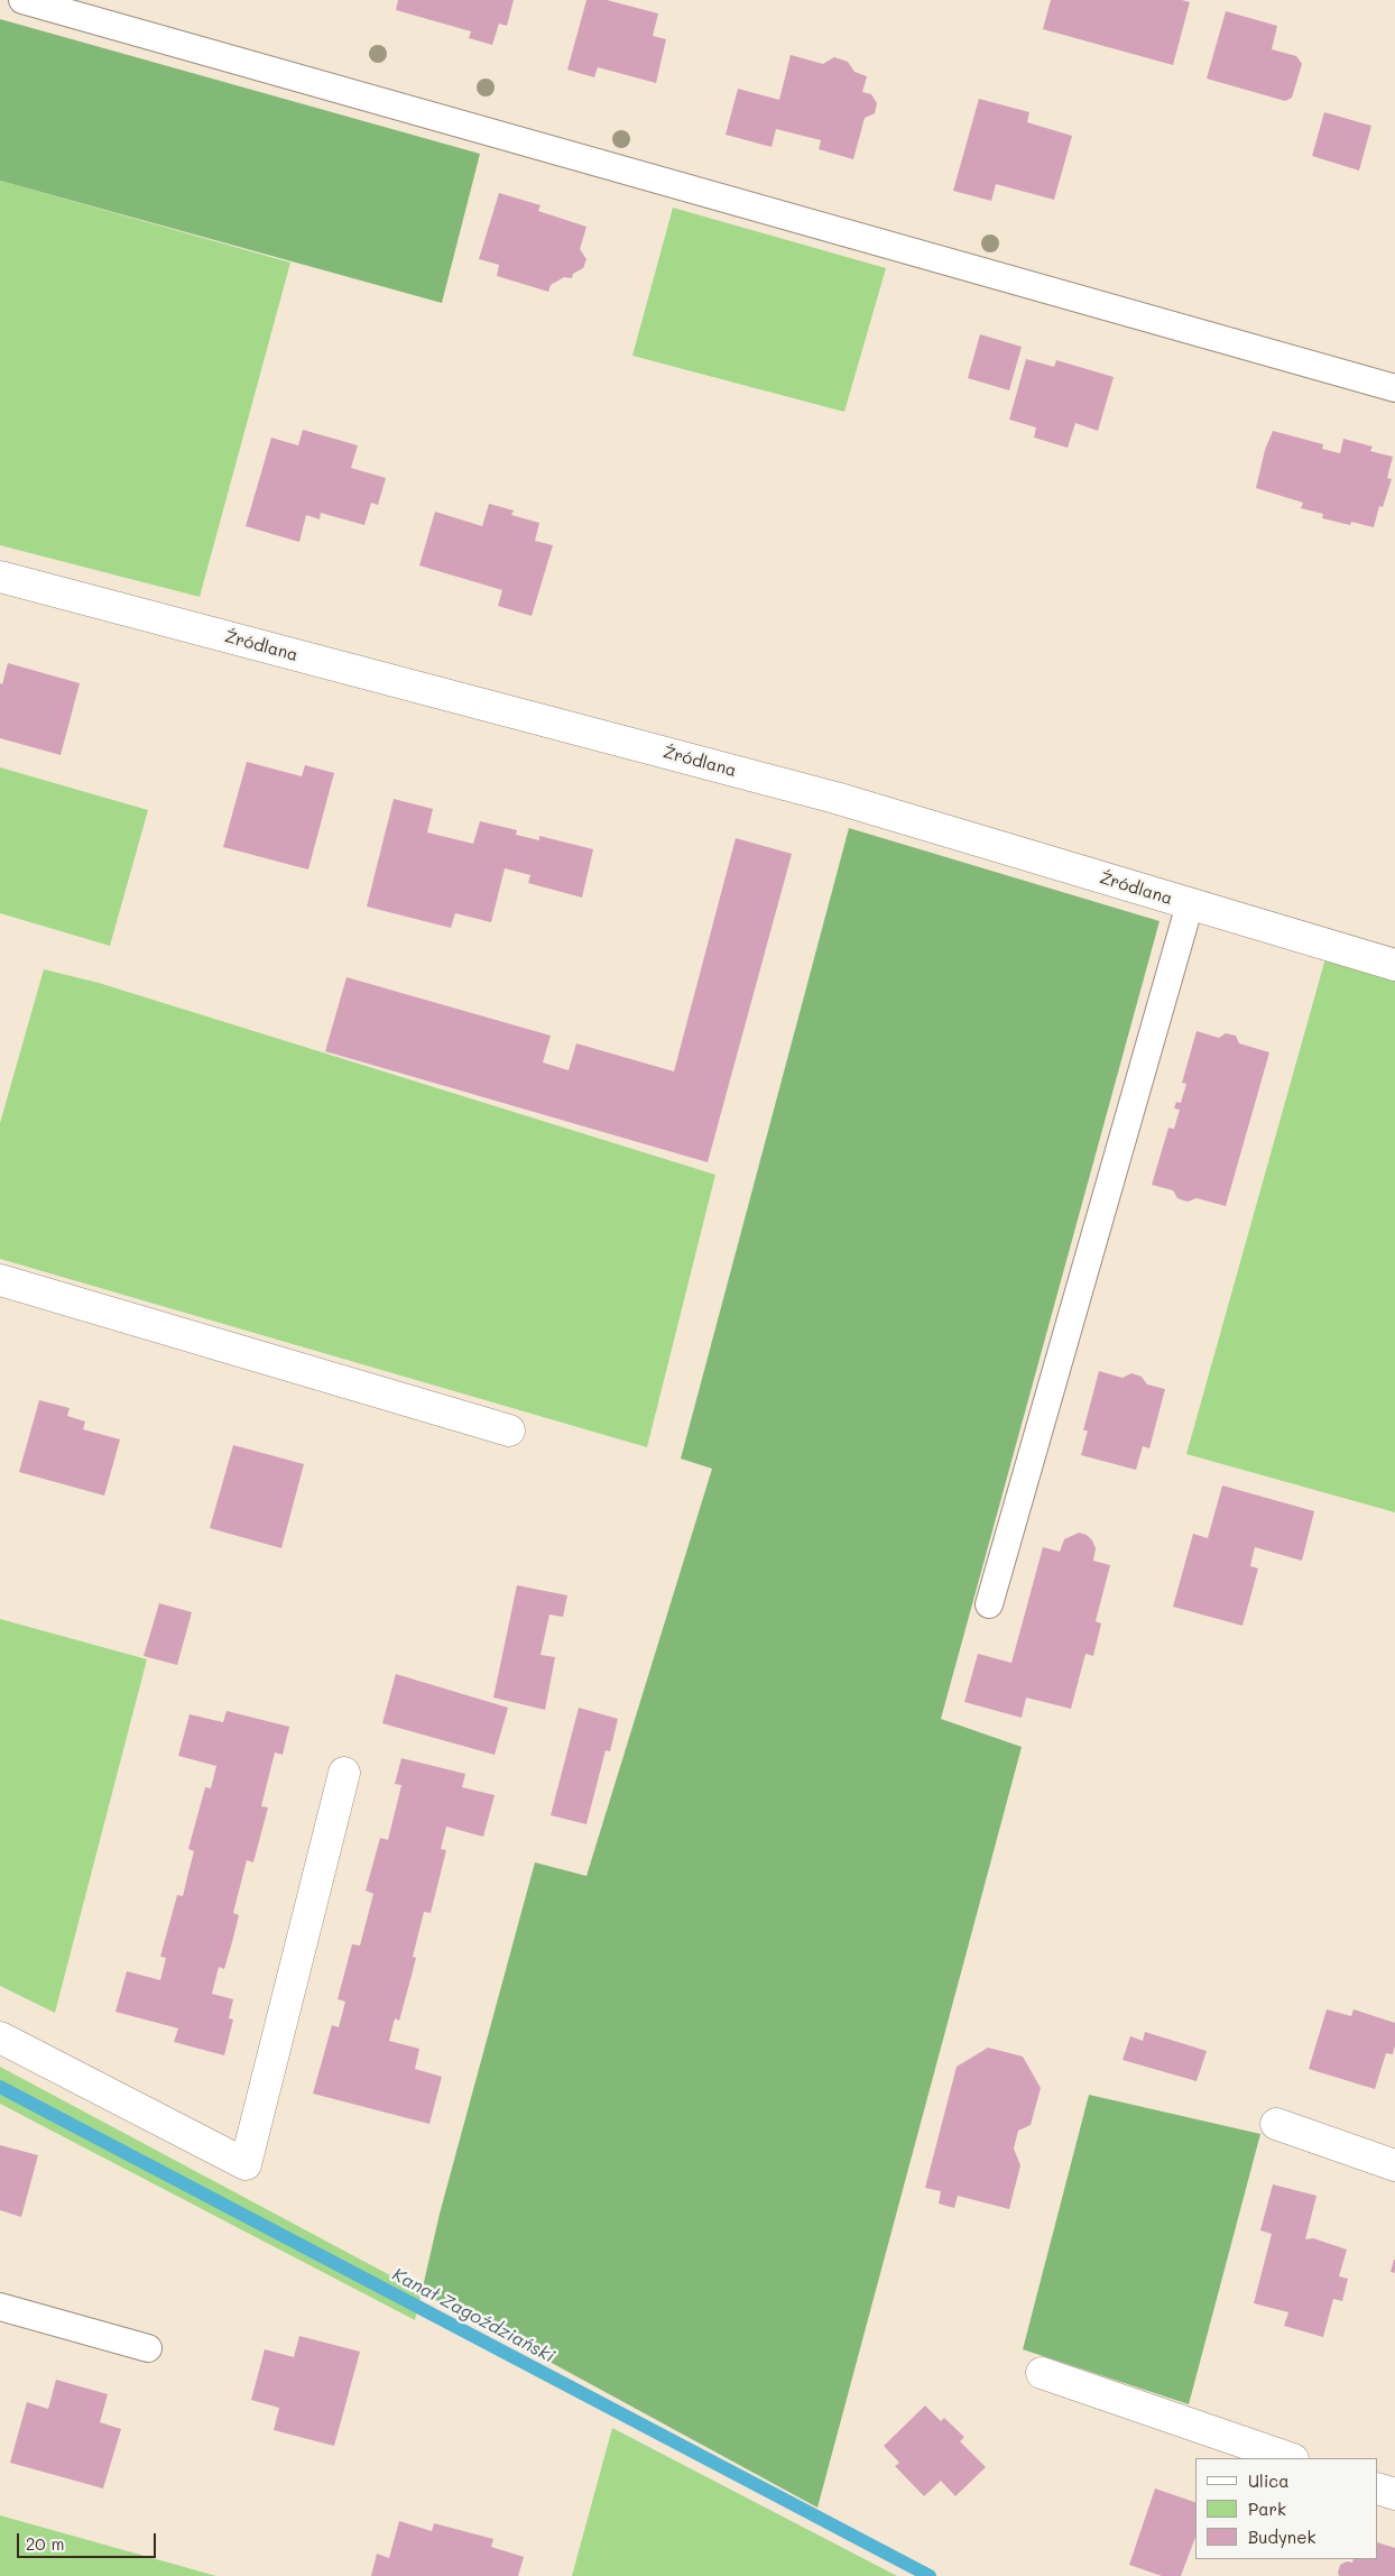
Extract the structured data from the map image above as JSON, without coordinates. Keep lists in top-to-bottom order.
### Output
{
  "streets": {
    "street": ["Źródlana"]
  },
  "water": ["Kanał Zagoździański"],
  "legend": ["Ulica", "Park", "Budynek"],
  "scale_bar": "20 m"
}
